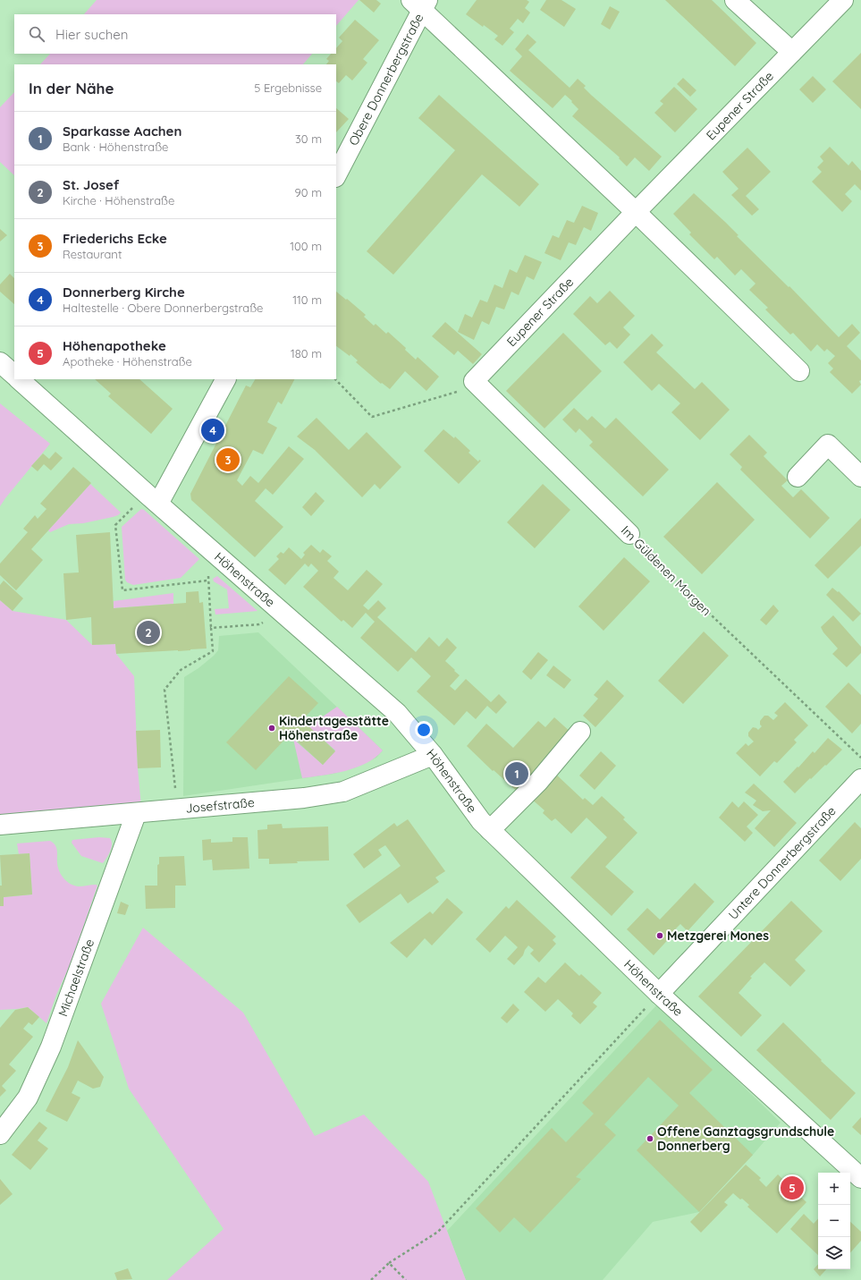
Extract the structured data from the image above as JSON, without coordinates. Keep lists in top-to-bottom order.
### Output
{
  "streets": {
    "street": [
      "Obere Donnerbergstraße",
      "Eupener Straße",
      "Im Güldenen Morgen",
      "Höhenstraße",
      "Josefstraße",
      "Untere Donnerbergstraße",
      "Michaelstraße"
    ]
  },
  "crossings": [
    ["Eupener Straße", "Im Güldenen Morgen"],
    ["Höhenstraße", "Josefstraße"],
    ["Höhenstraße", "Untere Donnerbergstraße"],
    ["Josefstraße", "Michaelstraße"]
  ],
  "places": ["Kindertagesstätte Höhenstraße", "Metzgerei Mones", "Offene Ganztagsgrundschule Donnerberg"],
  "page": {
    "search": "Hier suchen",
    "heading": ["In der Nähe", "5 Ergebnisse"],
    "list": [
      {
        "mark": "1",
        "name": "Sparkasse Aachen",
        "note": "Bank · Höhenstraße",
        "value": "30 m"
      },
      {
        "mark": "2",
        "name": "St. Josef",
        "note": "Kirche · Höhenstraße",
        "value": "90 m"
      },
      {
        "mark": "3",
        "name": "Friederichs Ecke",
        "note": "Restaurant",
        "value": "100 m"
      },
      {
        "mark": "4",
        "name": "Donnerberg Kirche",
        "note": "Haltestelle · Obere Donnerbergstraße",
        "value": "110 m"
      },
      {
        "mark": "5",
        "name": "Höhenapotheke",
        "note": "Apotheke · Höhenstraße",
        "value": "180 m"
      }
    ],
    "pins": [
      "4",
      "3",
      "2",
      "1",
      "5"
    ],
    "map_buttons": ["+", "−"]
  }
}
